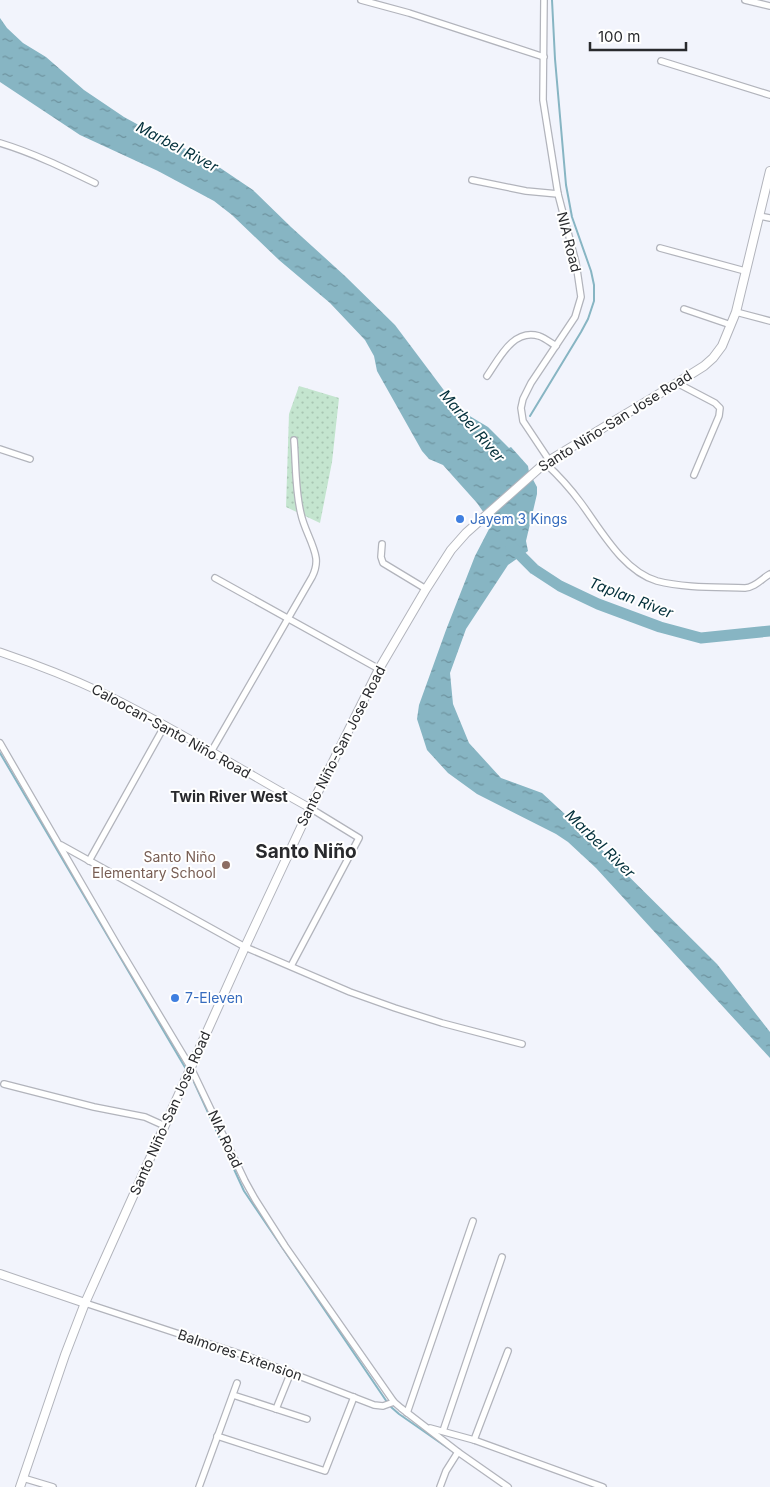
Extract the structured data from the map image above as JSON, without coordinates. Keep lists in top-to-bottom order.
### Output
{
  "streets": {
    "main road": ["Santo Niño-San Jose Road"],
    "street": ["NIA Road", "Caloocan-Santo Niño Road", "Balmores Extension"]
  },
  "crossings": [
    ["NIA Road", "Santo Niño-San Jose Road"],
    ["NIA Road", "Balmores Extension"],
    ["Santo Niño-San Jose Road", "Caloocan-Santo Niño Road"],
    ["Santo Niño-San Jose Road", "Balmores Extension"]
  ],
  "districts": ["Twin River West", "Santo Niño"],
  "water": ["Marbel River", "Taplan River"],
  "places": ["Jayem 3 Kings", "Santo Niño Elementary School", "7-Eleven"],
  "scale_bar": "100 m"
}
